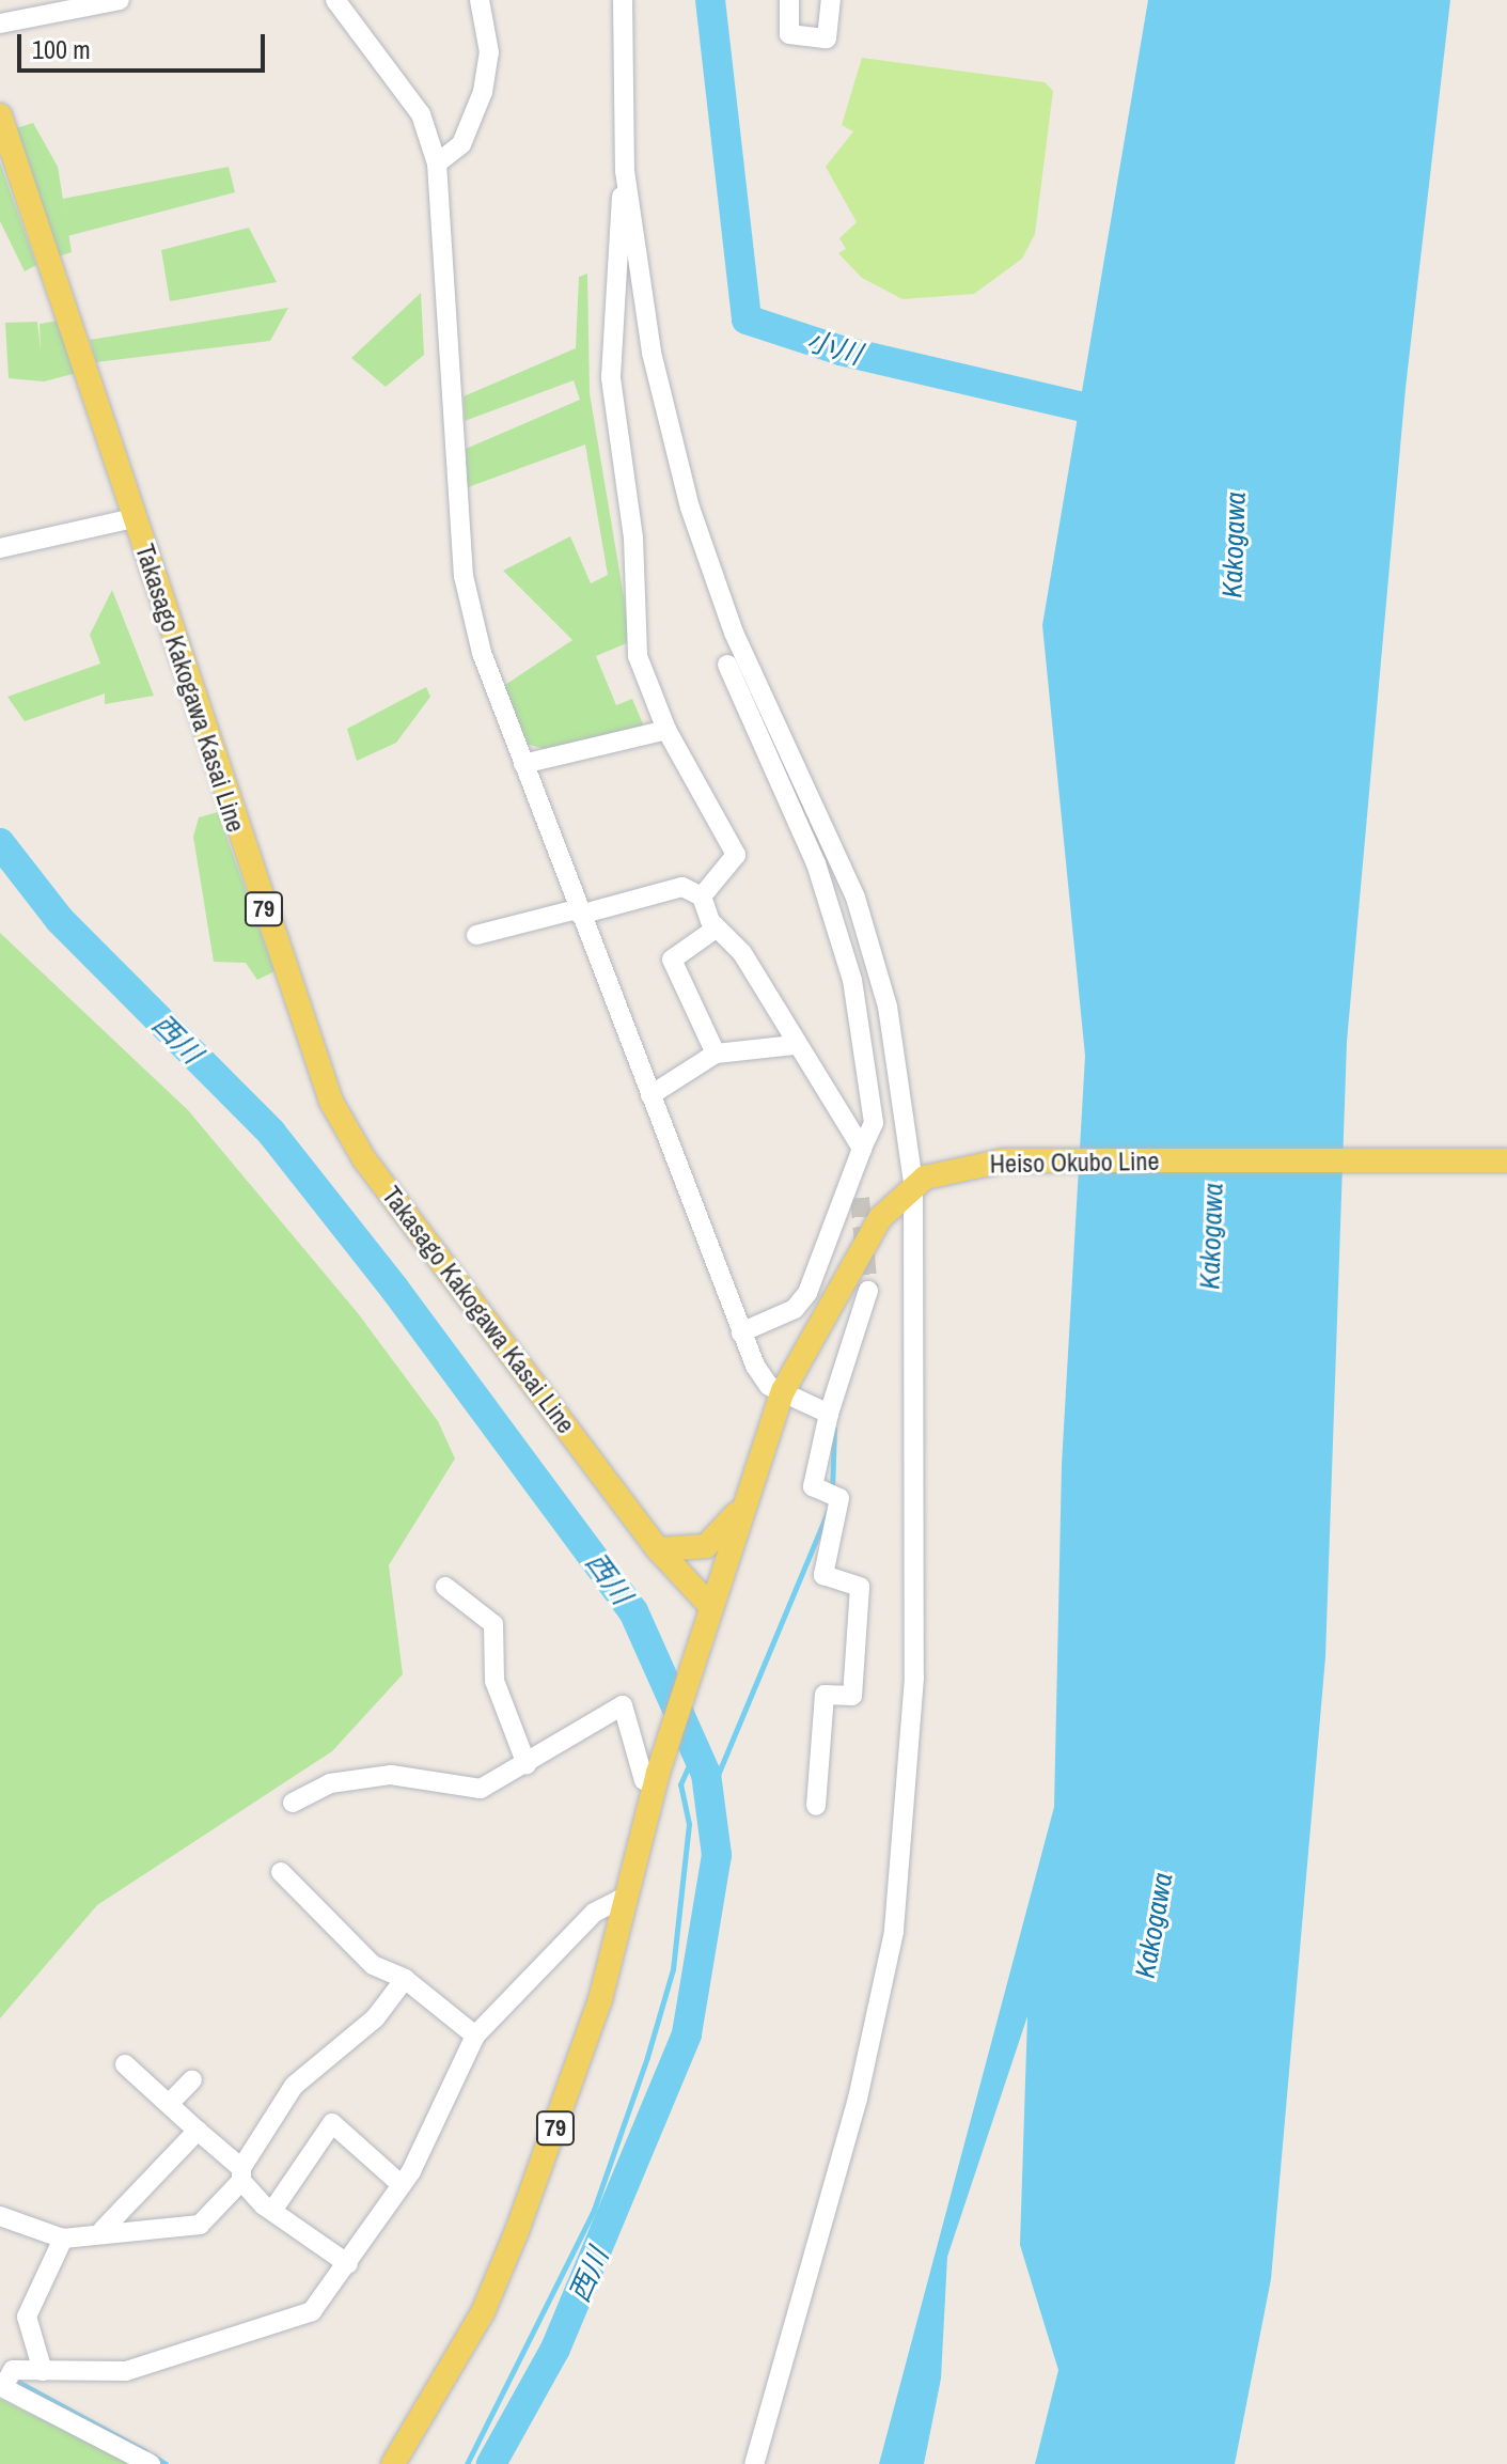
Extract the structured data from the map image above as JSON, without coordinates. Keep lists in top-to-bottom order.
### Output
{
  "streets": {
    "main road": ["Takasago Kakogawa Kasai Line", "79", "Heiso Okubo Line"]
  },
  "crossings": [
    ["Takasago Kakogawa Kasai Line", "79"]
  ],
  "water": ["小川", "Kakogawa", "西川"],
  "scale_bar": "100 m"
}
